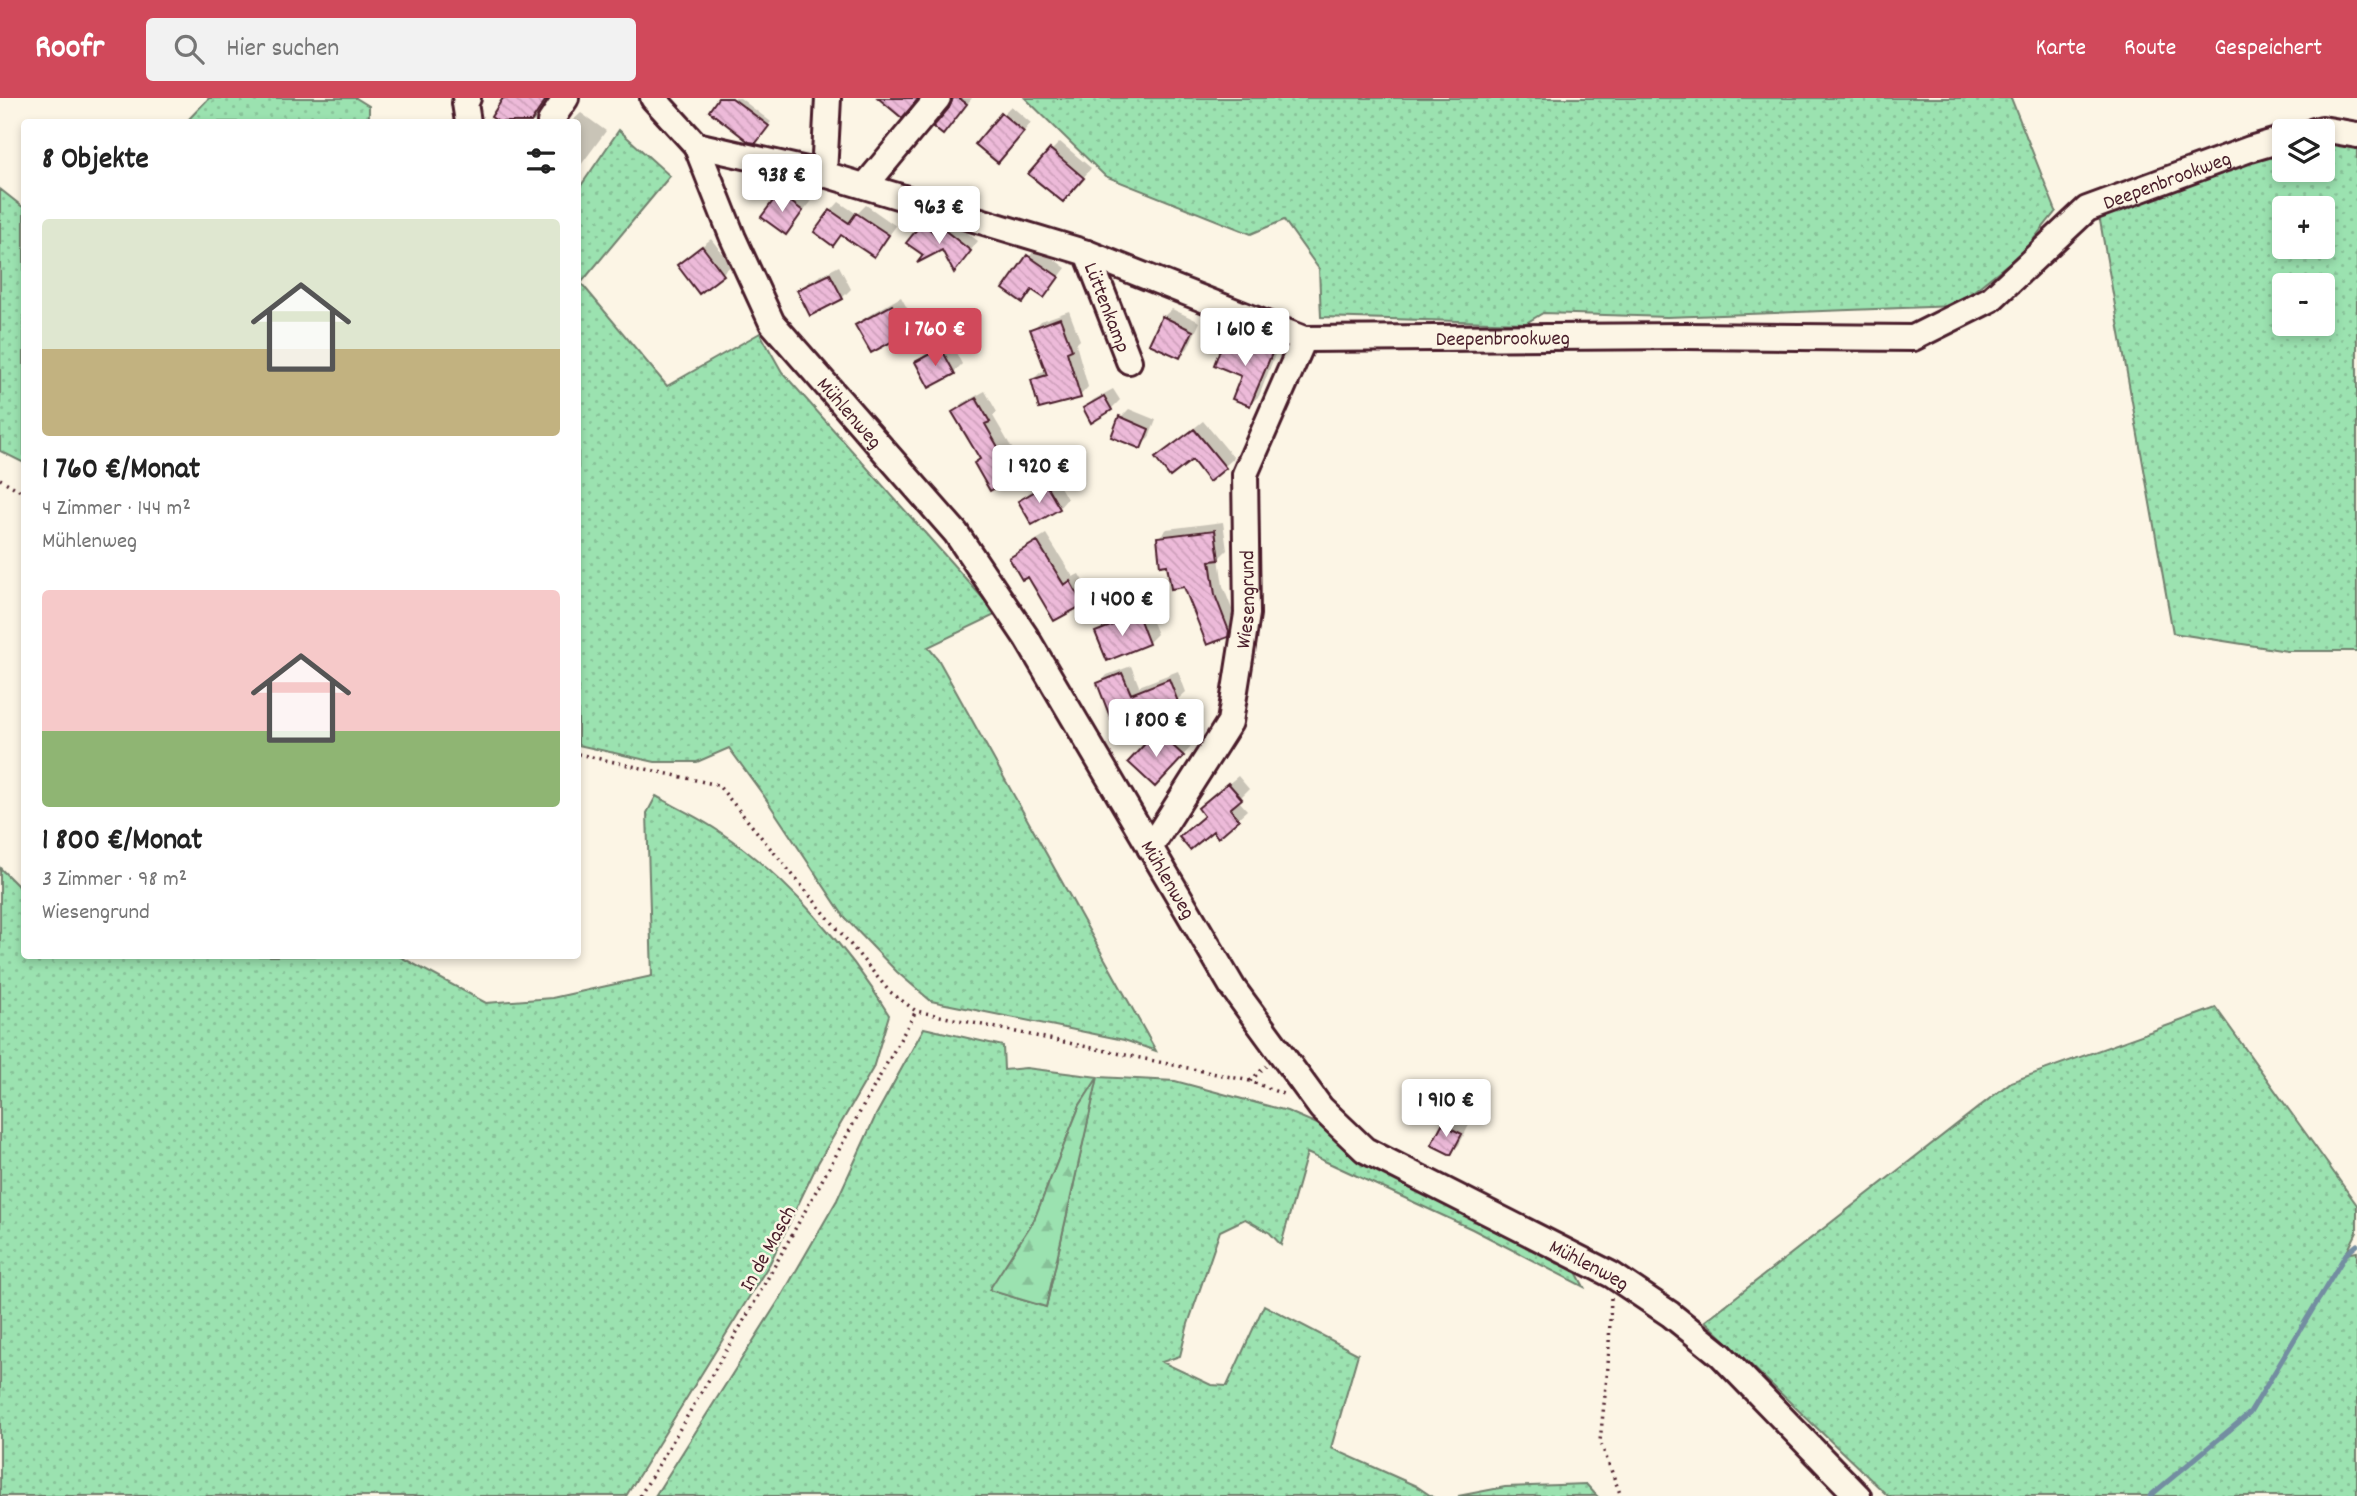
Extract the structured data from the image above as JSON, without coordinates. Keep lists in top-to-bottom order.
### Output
{
  "streets": {
    "street": [
      "Deepenbrookweg",
      "Lüttenkamp",
      "Mühlenweg",
      "Wiesengrund"
    ],
    "path": ["In de Masch"]
  },
  "crossings": [
    ["Deepenbrookweg", "Lüttenkamp"],
    ["Deepenbrookweg", "Mühlenweg"],
    ["Deepenbrookweg", "Wiesengrund"],
    ["Mühlenweg", "Wiesengrund"]
  ],
  "page": {
    "header": "Roofr",
    "search": "Hier suchen",
    "nav": ["Karte", "Route", "Gespeichert"],
    "map_buttons": ["+", "−"],
    "heading": "8 Objekte",
    "price": [
      "938 €",
      "963 €",
      "1 760 €",
      "1 610 €",
      "1 920 €",
      "1 400 €",
      "1 800 €",
      "1 910 €"
    ],
    "list": [
      {
        "name": "1 760 €/Monat",
        "note": "4 Zimmer · 144 m² · Mühlenweg"
      },
      {
        "name": "1 800 €/Monat",
        "note": "3 Zimmer · 98 m² · Wiesengrund"
      }
    ]
  }
}
